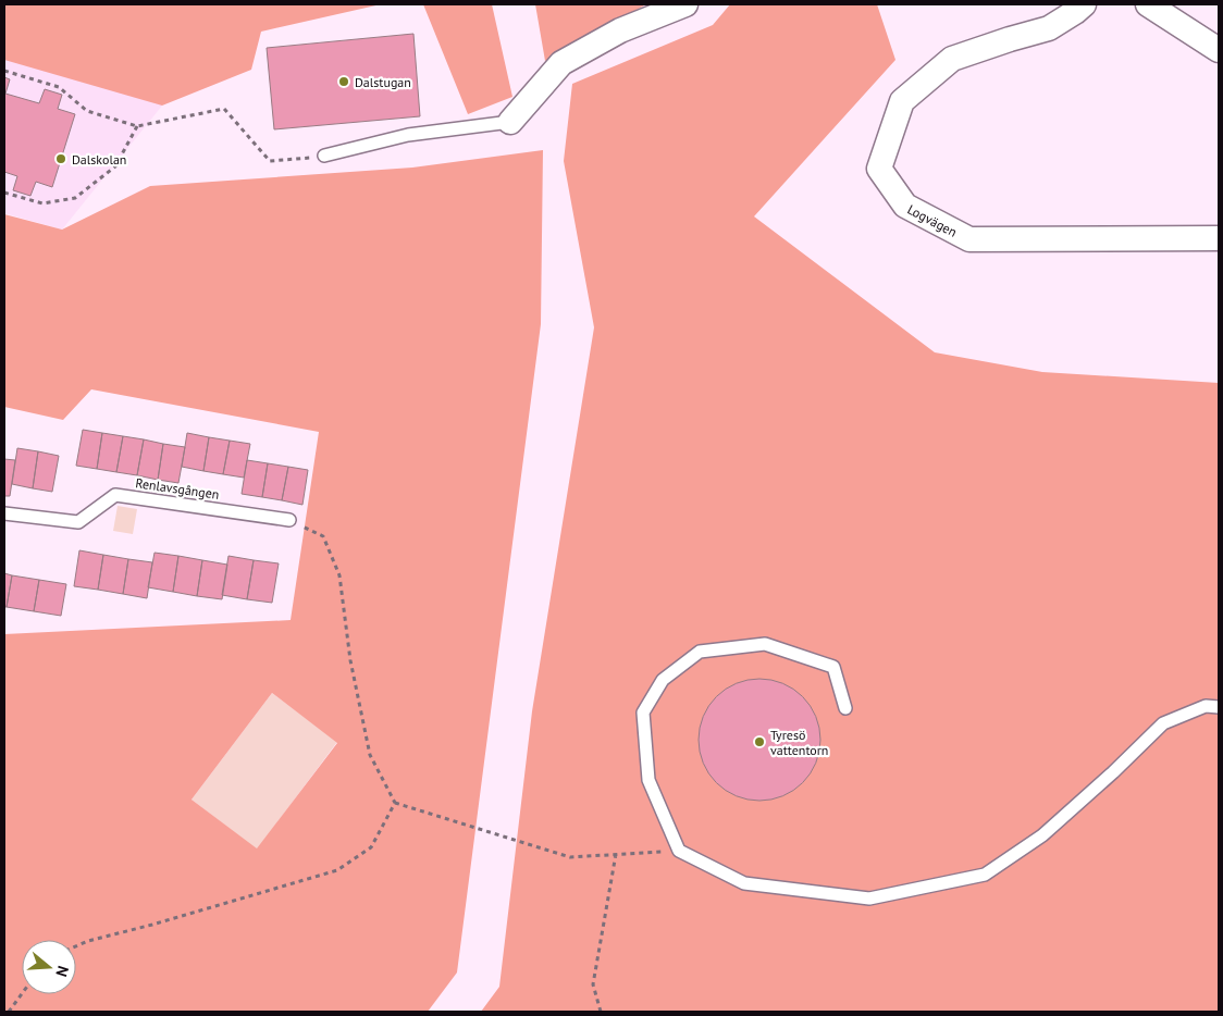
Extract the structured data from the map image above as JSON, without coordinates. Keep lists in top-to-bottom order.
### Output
{
  "streets": {
    "street": ["Logvägen"],
    "lane": ["Renlavsgången"]
  },
  "places": ["Dalstugan", "Dalskolan", "Tyresö vattentorn"],
  "north": "right"
}
